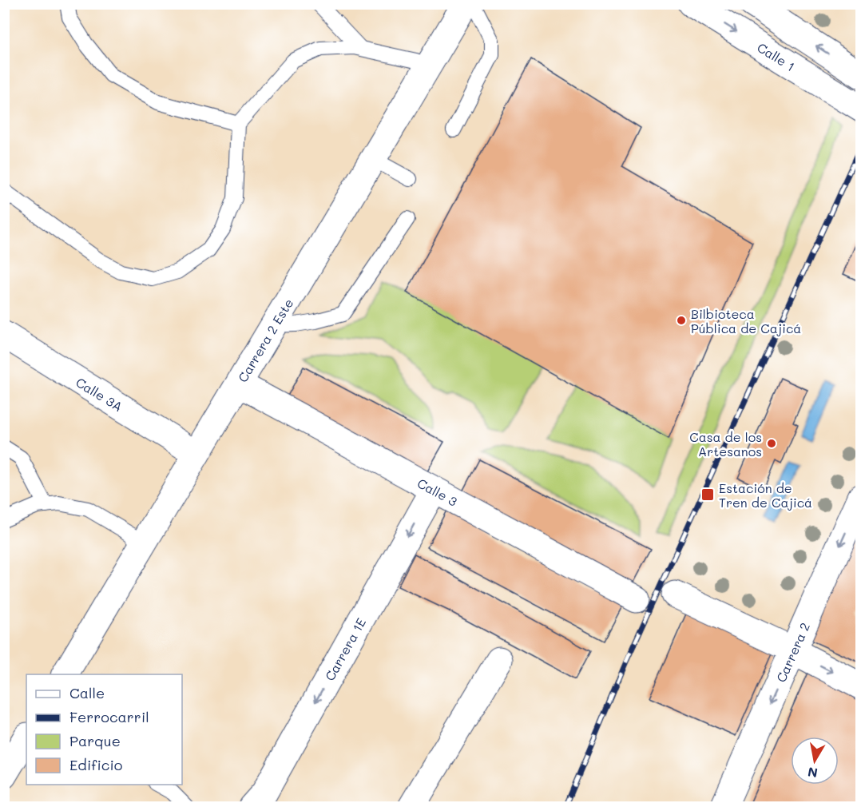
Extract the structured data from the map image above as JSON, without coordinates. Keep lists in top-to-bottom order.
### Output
{
  "streets": {
    "street": [
      "Calle 1",
      "Carrera 2 Este",
      "Calle 3A",
      "Calle 3",
      "Carrera 1E",
      "Carrera 2"
    ]
  },
  "crossings": [
    ["Carrera 2 Este", "Calle 3A"],
    ["Carrera 2 Este", "Calle 3"],
    ["Calle 3", "Carrera 1E"]
  ],
  "one_way": ["Carrera 2"],
  "places": {
    "other": ["Bilbioteca Pública de Cajicá", "Casa de los Artesanos"],
    "transit": ["Estación de Tren de Cajicá"]
  },
  "legend": [
    "Calle",
    "Ferrocarril",
    "Parque",
    "Edificio"
  ],
  "north": "bottom"
}
